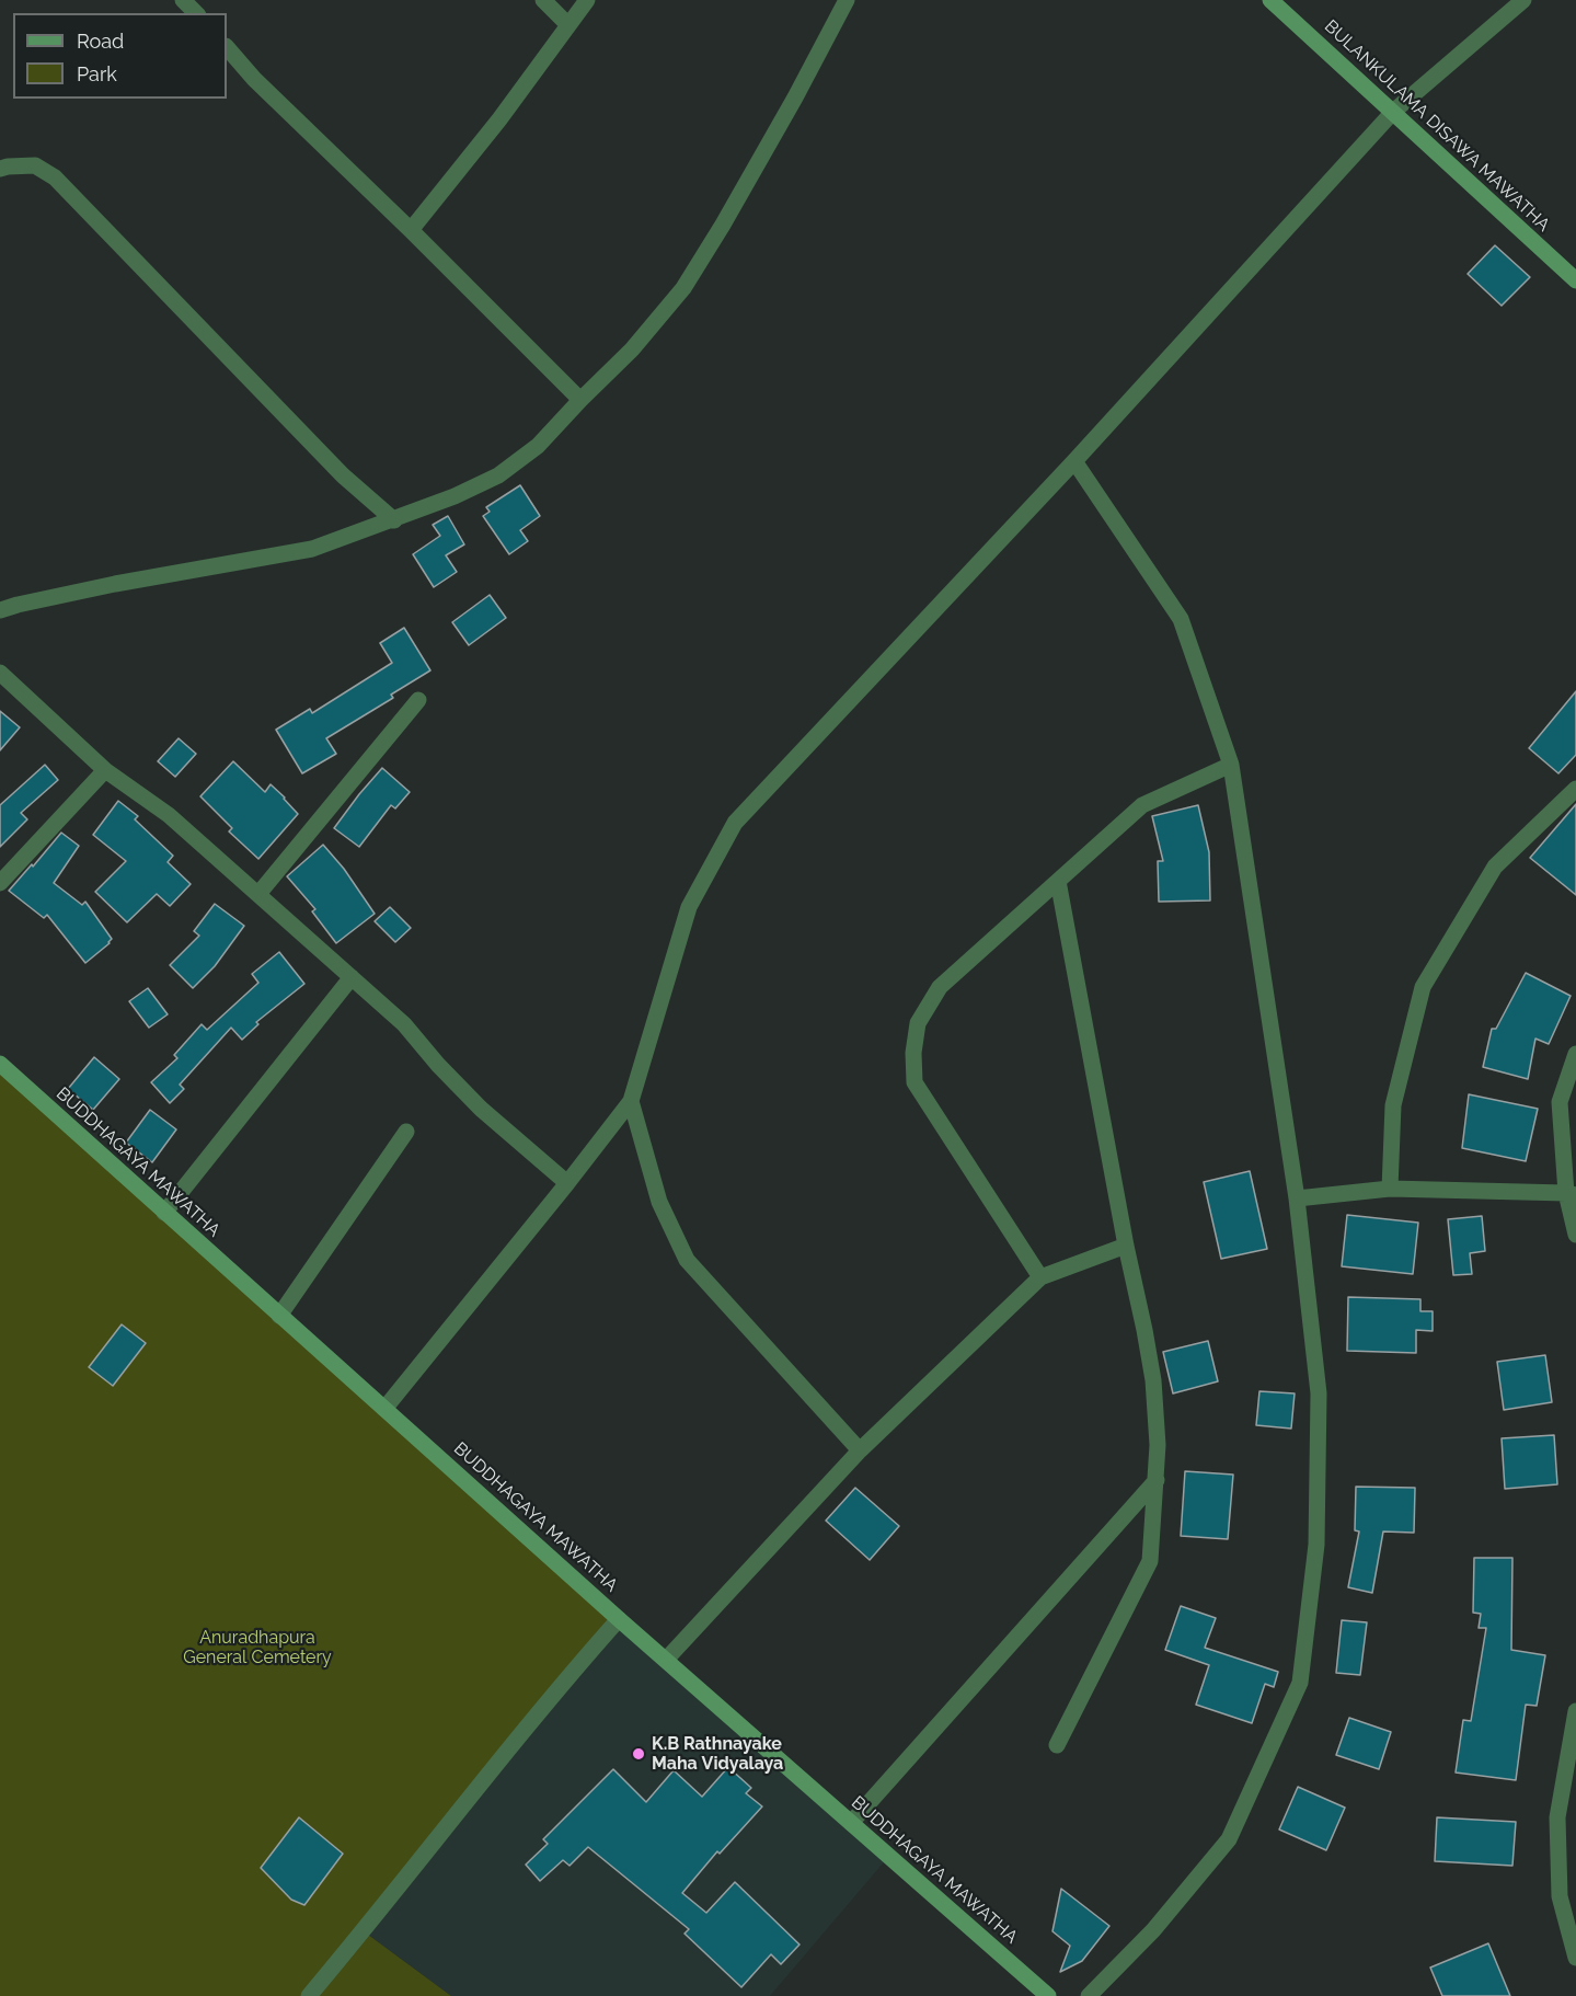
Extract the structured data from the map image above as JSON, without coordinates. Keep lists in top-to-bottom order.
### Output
{
  "streets": {
    "main road": ["BULANKULAMA DISAWA MAWATHA", "BUDDHAGAYA MAWATHA"]
  },
  "parks": ["Anuradhapura General Cemetery"],
  "places": ["K.B Rathnayake Maha Vidyalaya"],
  "legend": ["Road", "Park"]
}
